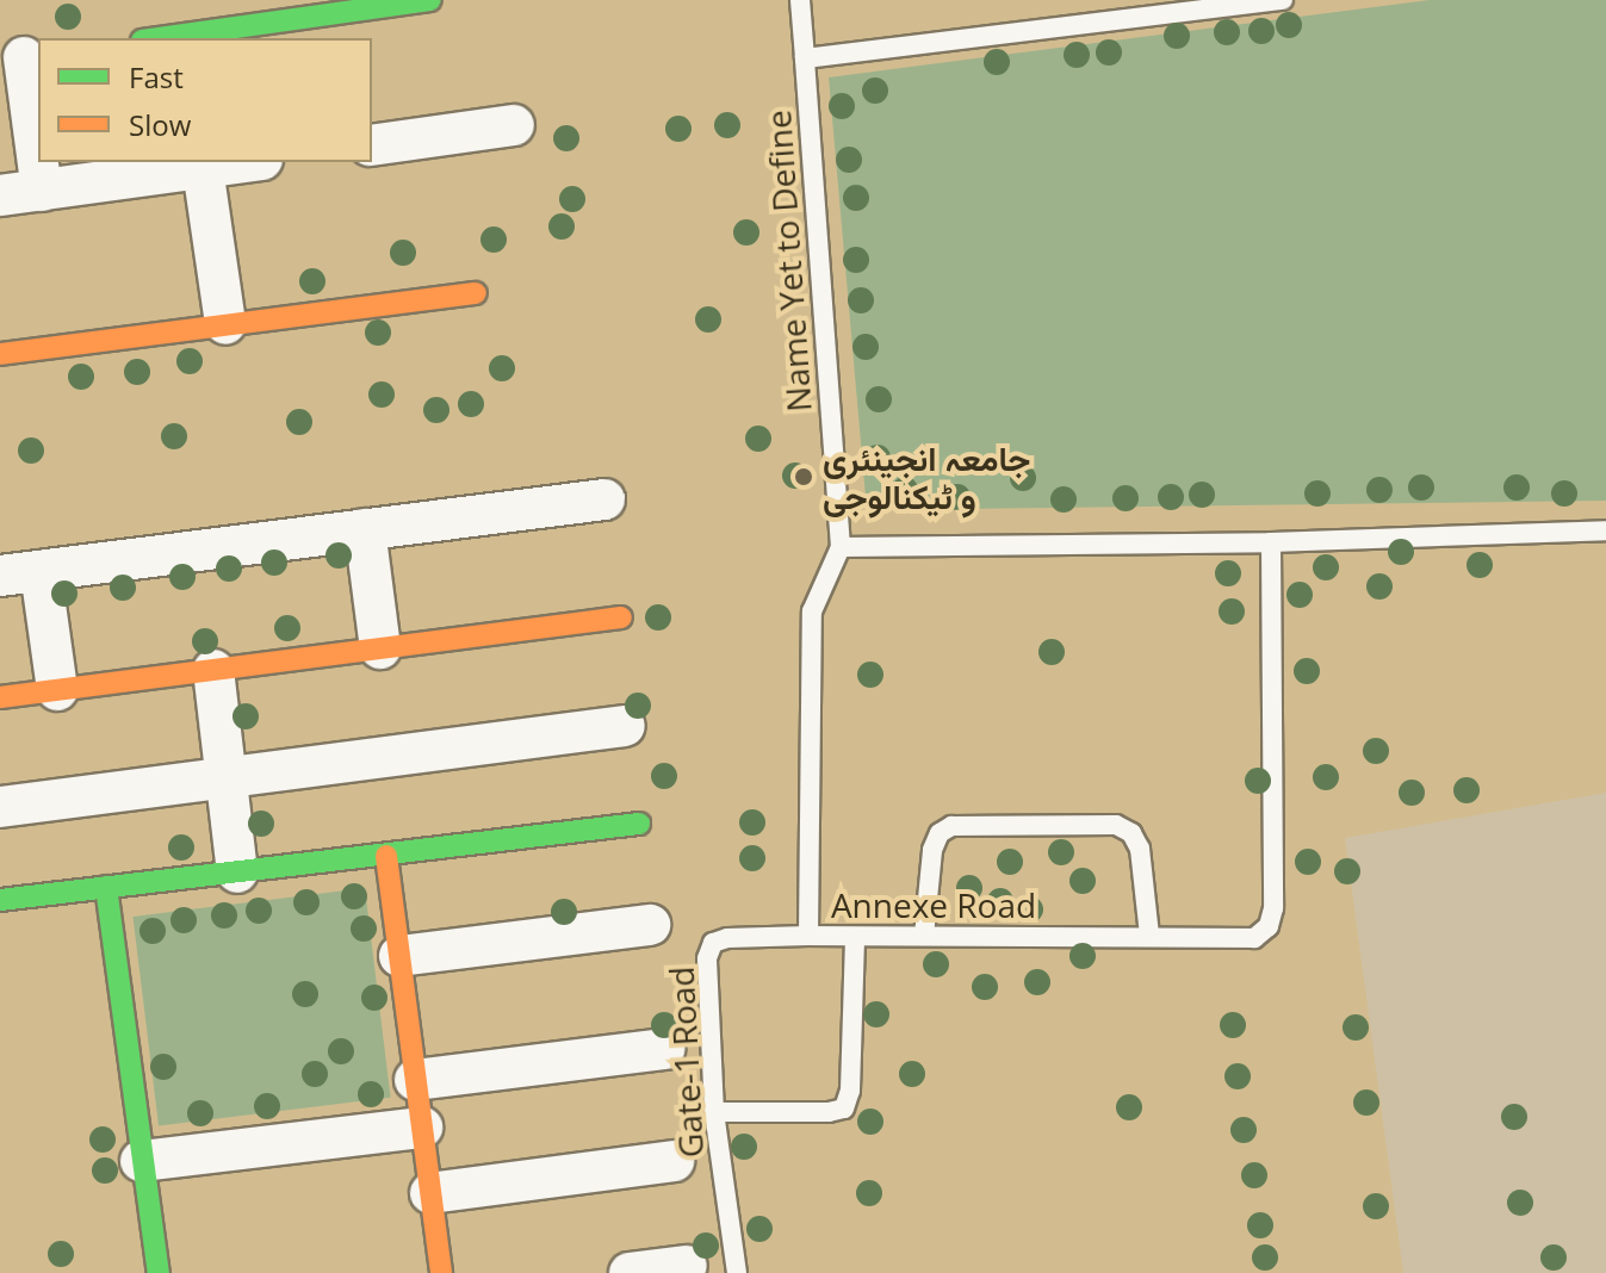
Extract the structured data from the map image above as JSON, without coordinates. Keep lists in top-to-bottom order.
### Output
{
  "streets": {
    "lane": ["Name Yet to Define", "Annexe Road", "Gate-1 Road"]
  },
  "crossings": [
    ["Name Yet to Define", "Annexe Road"],
    ["Annexe Road", "Gate-1 Road"]
  ],
  "places": ["جامعہ انجینئری و ٹیکنالوجی"],
  "legend": ["Fast", "Slow"]
}
